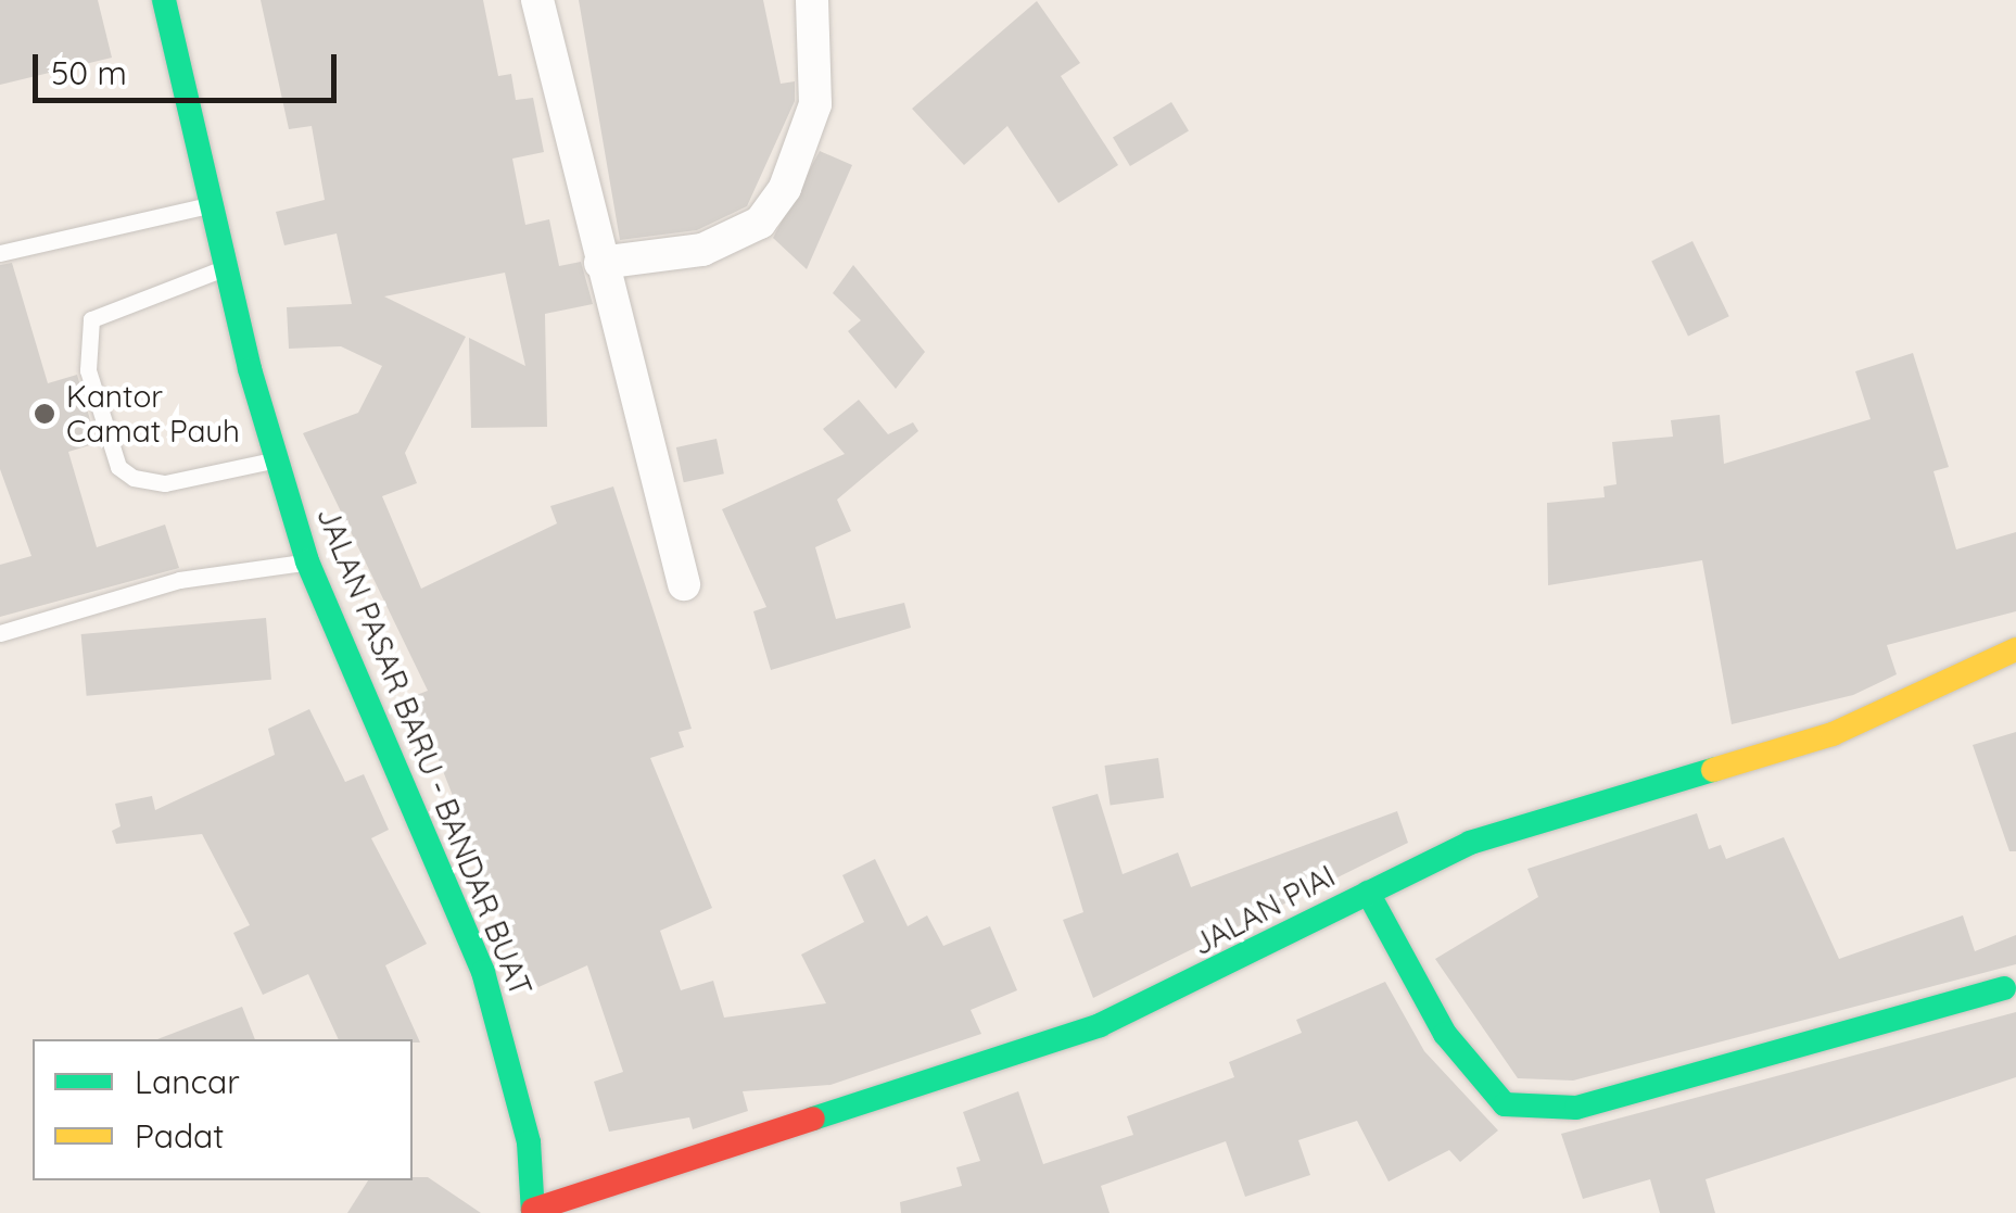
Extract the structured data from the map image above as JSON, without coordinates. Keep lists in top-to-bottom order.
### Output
{
  "streets": {
    "street": ["JALAN PASAR BARU - BANDAR BUAT", "JALAN PIAI"]
  },
  "crossings": [
    ["JALAN PASAR BARU - BANDAR BUAT", "JALAN PIAI"]
  ],
  "places": ["Kantor Camat Pauh"],
  "legend": ["Lancar", "Padat"],
  "scale_bar": "50 m"
}
